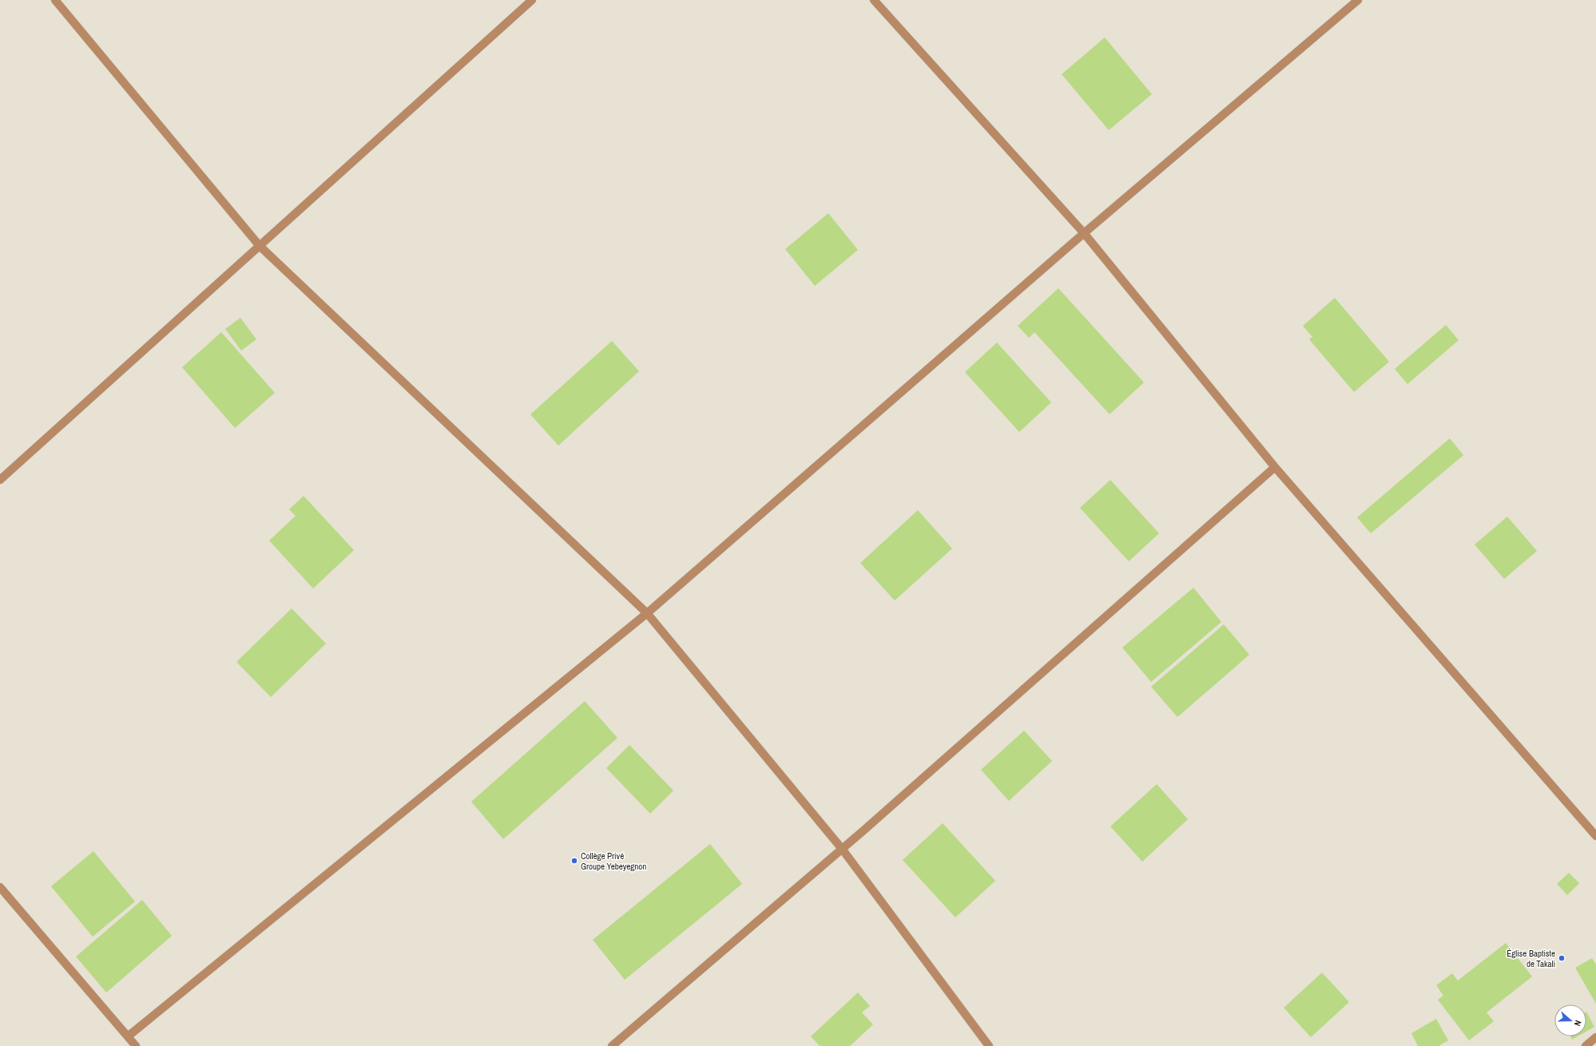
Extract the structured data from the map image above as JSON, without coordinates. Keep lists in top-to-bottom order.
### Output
{
  "places": ["Collège Privé Groupe Yebeyegnon", "Église Baptiste de Takali"],
  "north": "right"
}
